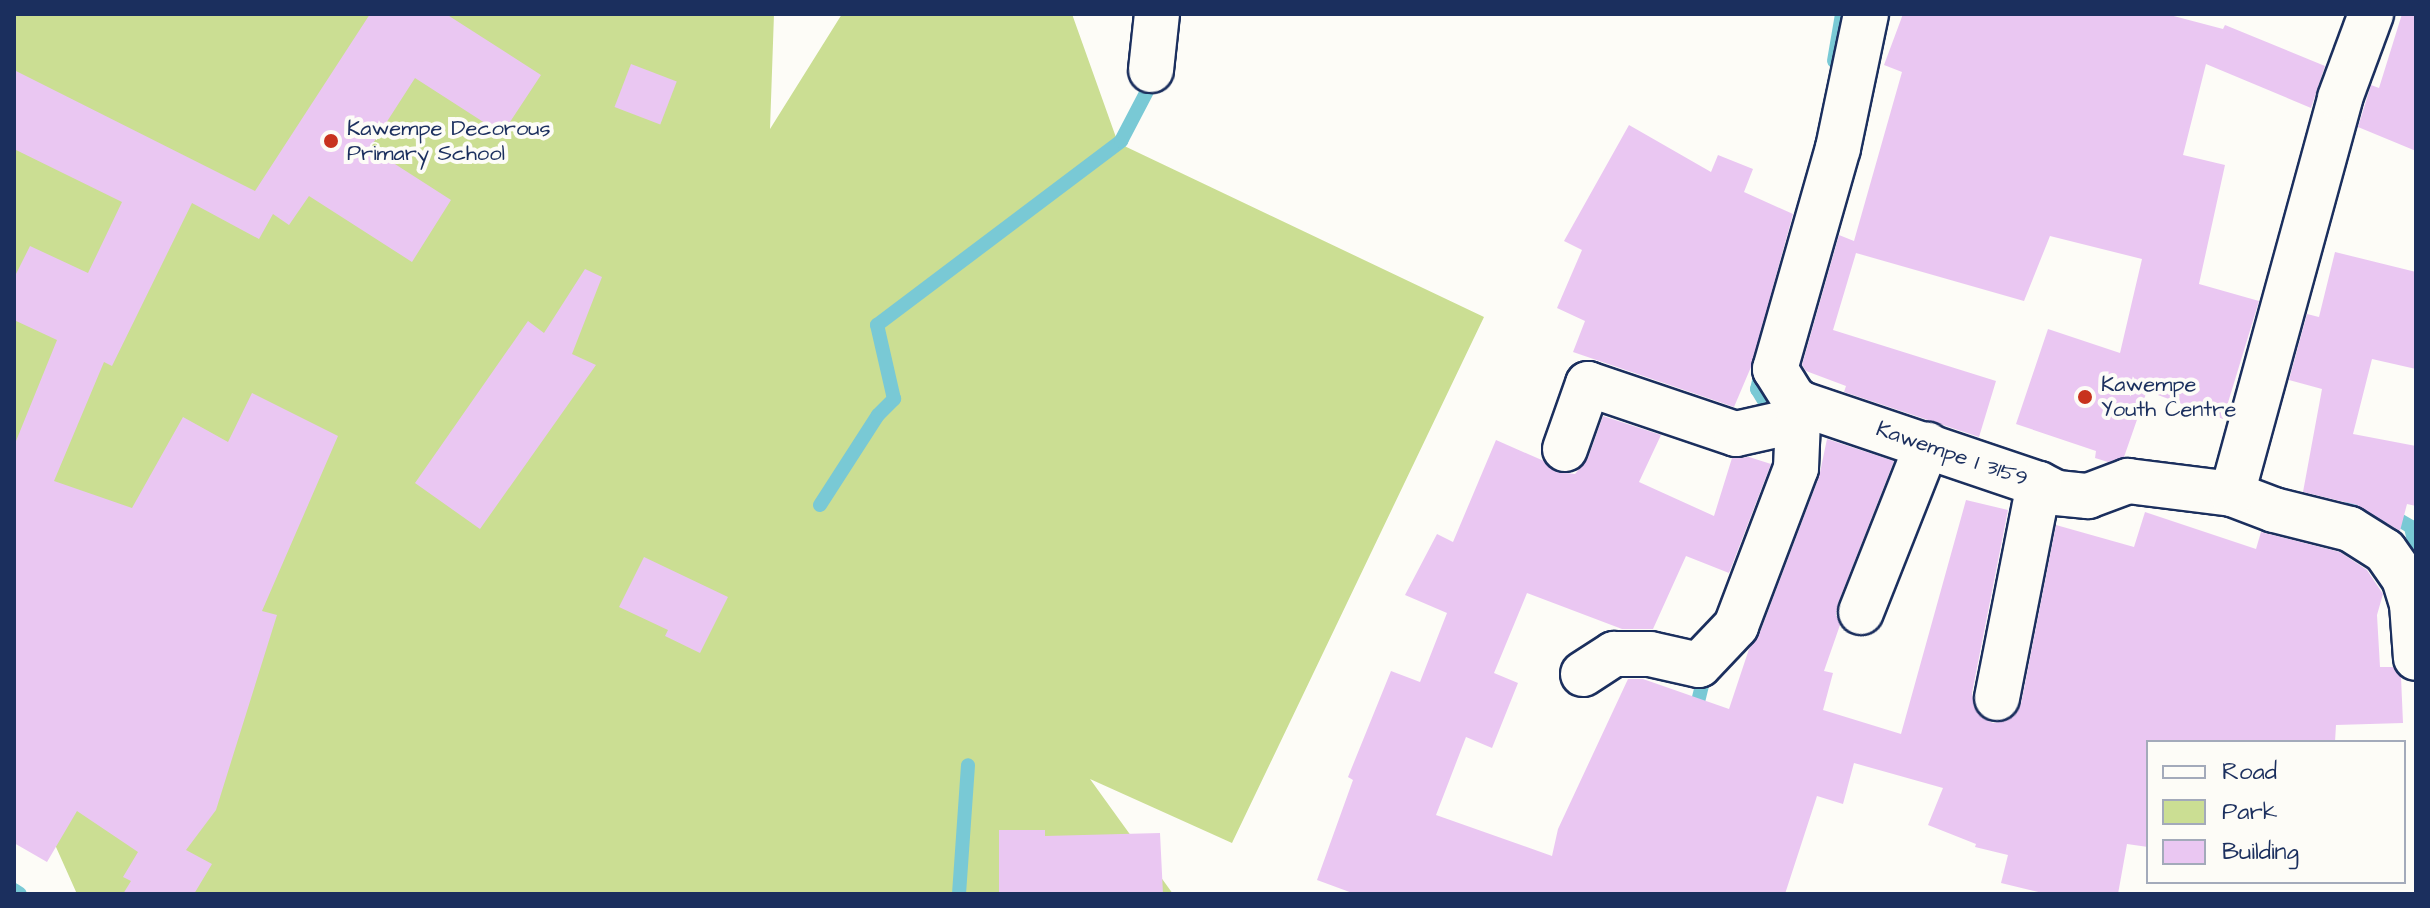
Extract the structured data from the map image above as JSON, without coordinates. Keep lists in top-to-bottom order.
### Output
{
  "streets": {
    "street": ["Kawempe I 3159"]
  },
  "places": ["Kawempe Decorous Primary School", "Kawempe Youth Centre"],
  "legend": ["Road", "Park", "Building"]
}
